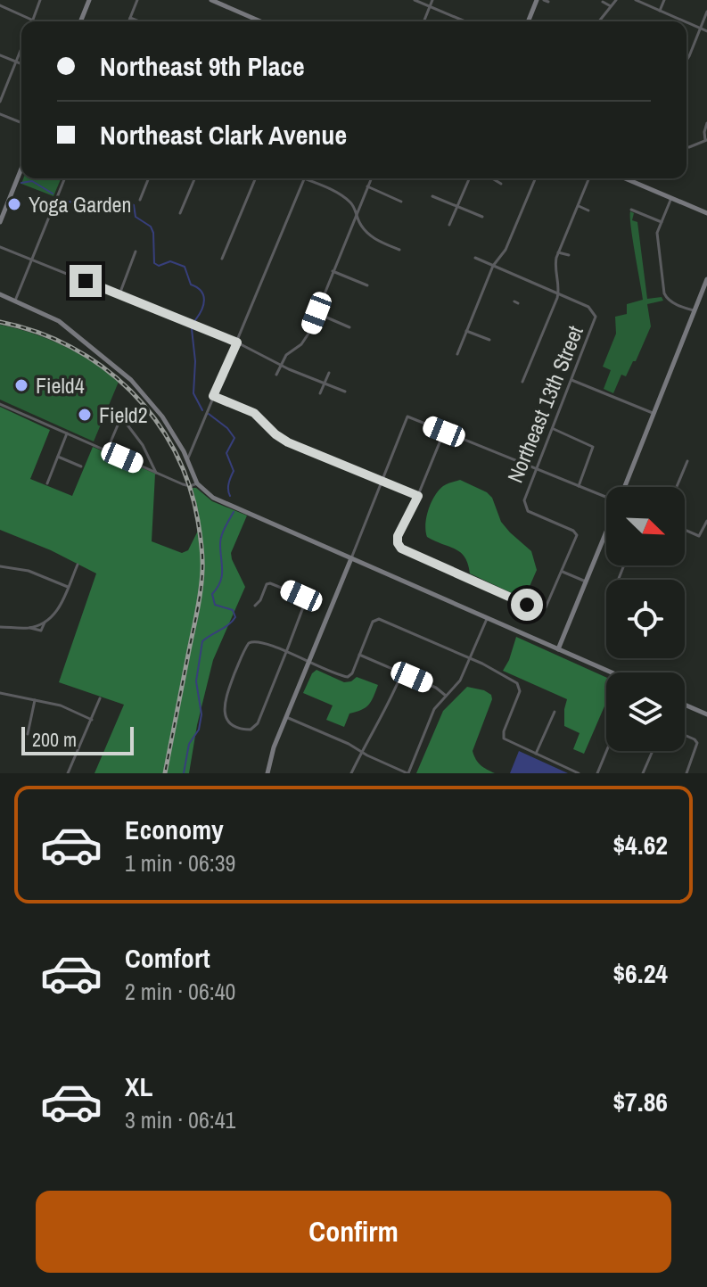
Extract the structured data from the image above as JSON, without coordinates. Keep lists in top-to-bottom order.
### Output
{
  "streets": {
    "street": ["Northeast 13th Street"]
  },
  "places": ["Yoga Garden", "Field4", "Field2"],
  "scale_bar": "200 m",
  "north": "bottom right",
  "page": {
    "banner": ["Northeast 9th Place", "Northeast Clark Avenue"],
    "scale": "200 m",
    "list": [
      {
        "name": "Economy",
        "note": "1 min · 06:39",
        "value": "$4.62"
      },
      {
        "name": "Comfort",
        "note": "2 min · 06:40",
        "value": "$6.24"
      },
      {
        "name": "XL",
        "note": "3 min · 06:41",
        "value": "$7.86"
      }
    ],
    "buttons": "Confirm"
  }
}
